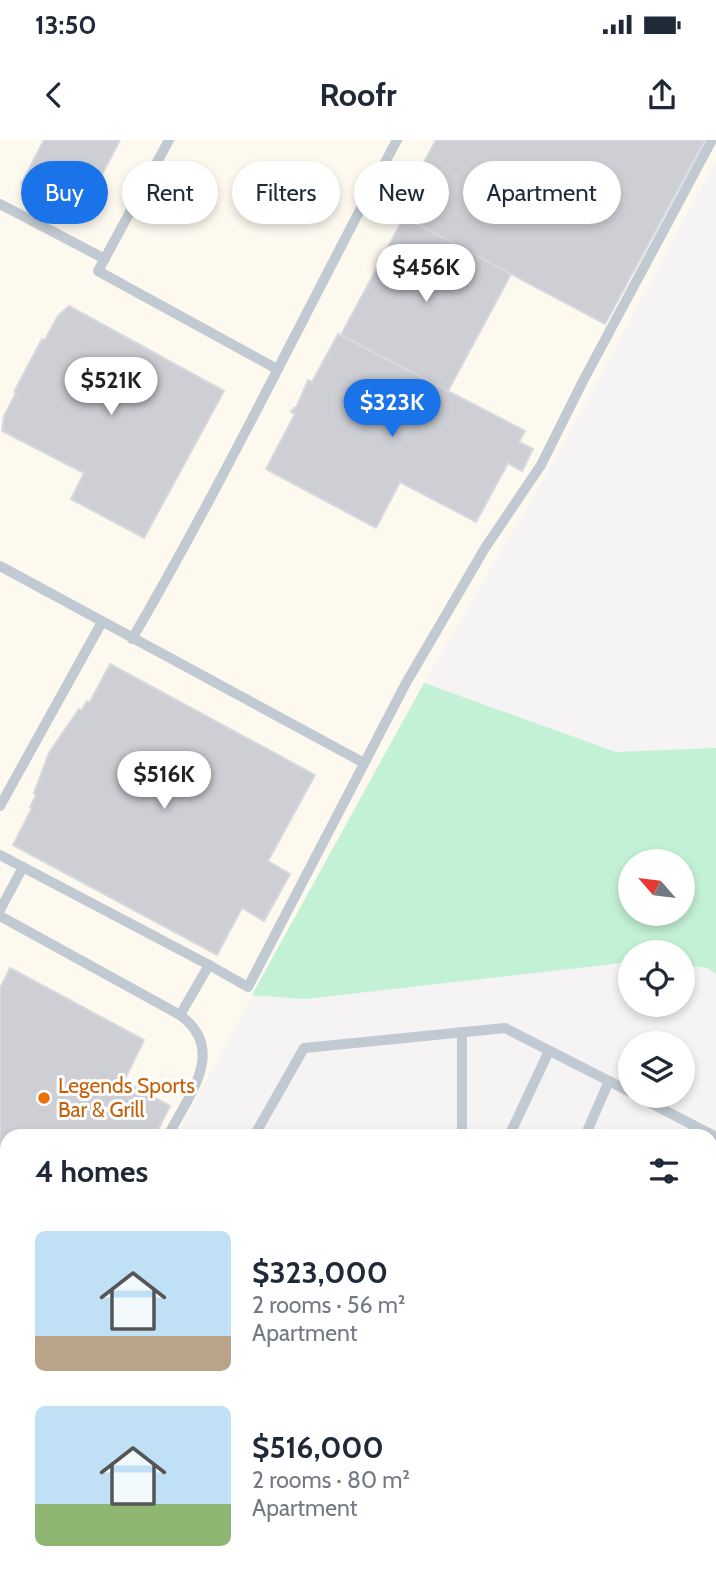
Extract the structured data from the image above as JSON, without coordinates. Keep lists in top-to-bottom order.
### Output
{
  "places": ["Legends Sports Bar & Grill"],
  "north": "top left",
  "page": {
    "status": "13:50",
    "header": "Roofr",
    "chip": [
      "Buy",
      "Rent",
      "Filters",
      "New",
      "Apartment"
    ],
    "price": [
      "$456K",
      "$521K",
      "$323K",
      "$516K"
    ],
    "heading": "4 homes",
    "list": [
      {
        "name": "$323,000",
        "note": "2 rooms · 56 m² · Apartment"
      },
      {
        "name": "$516,000",
        "note": "2 rooms · 80 m² · Apartment"
      }
    ]
  }
}
